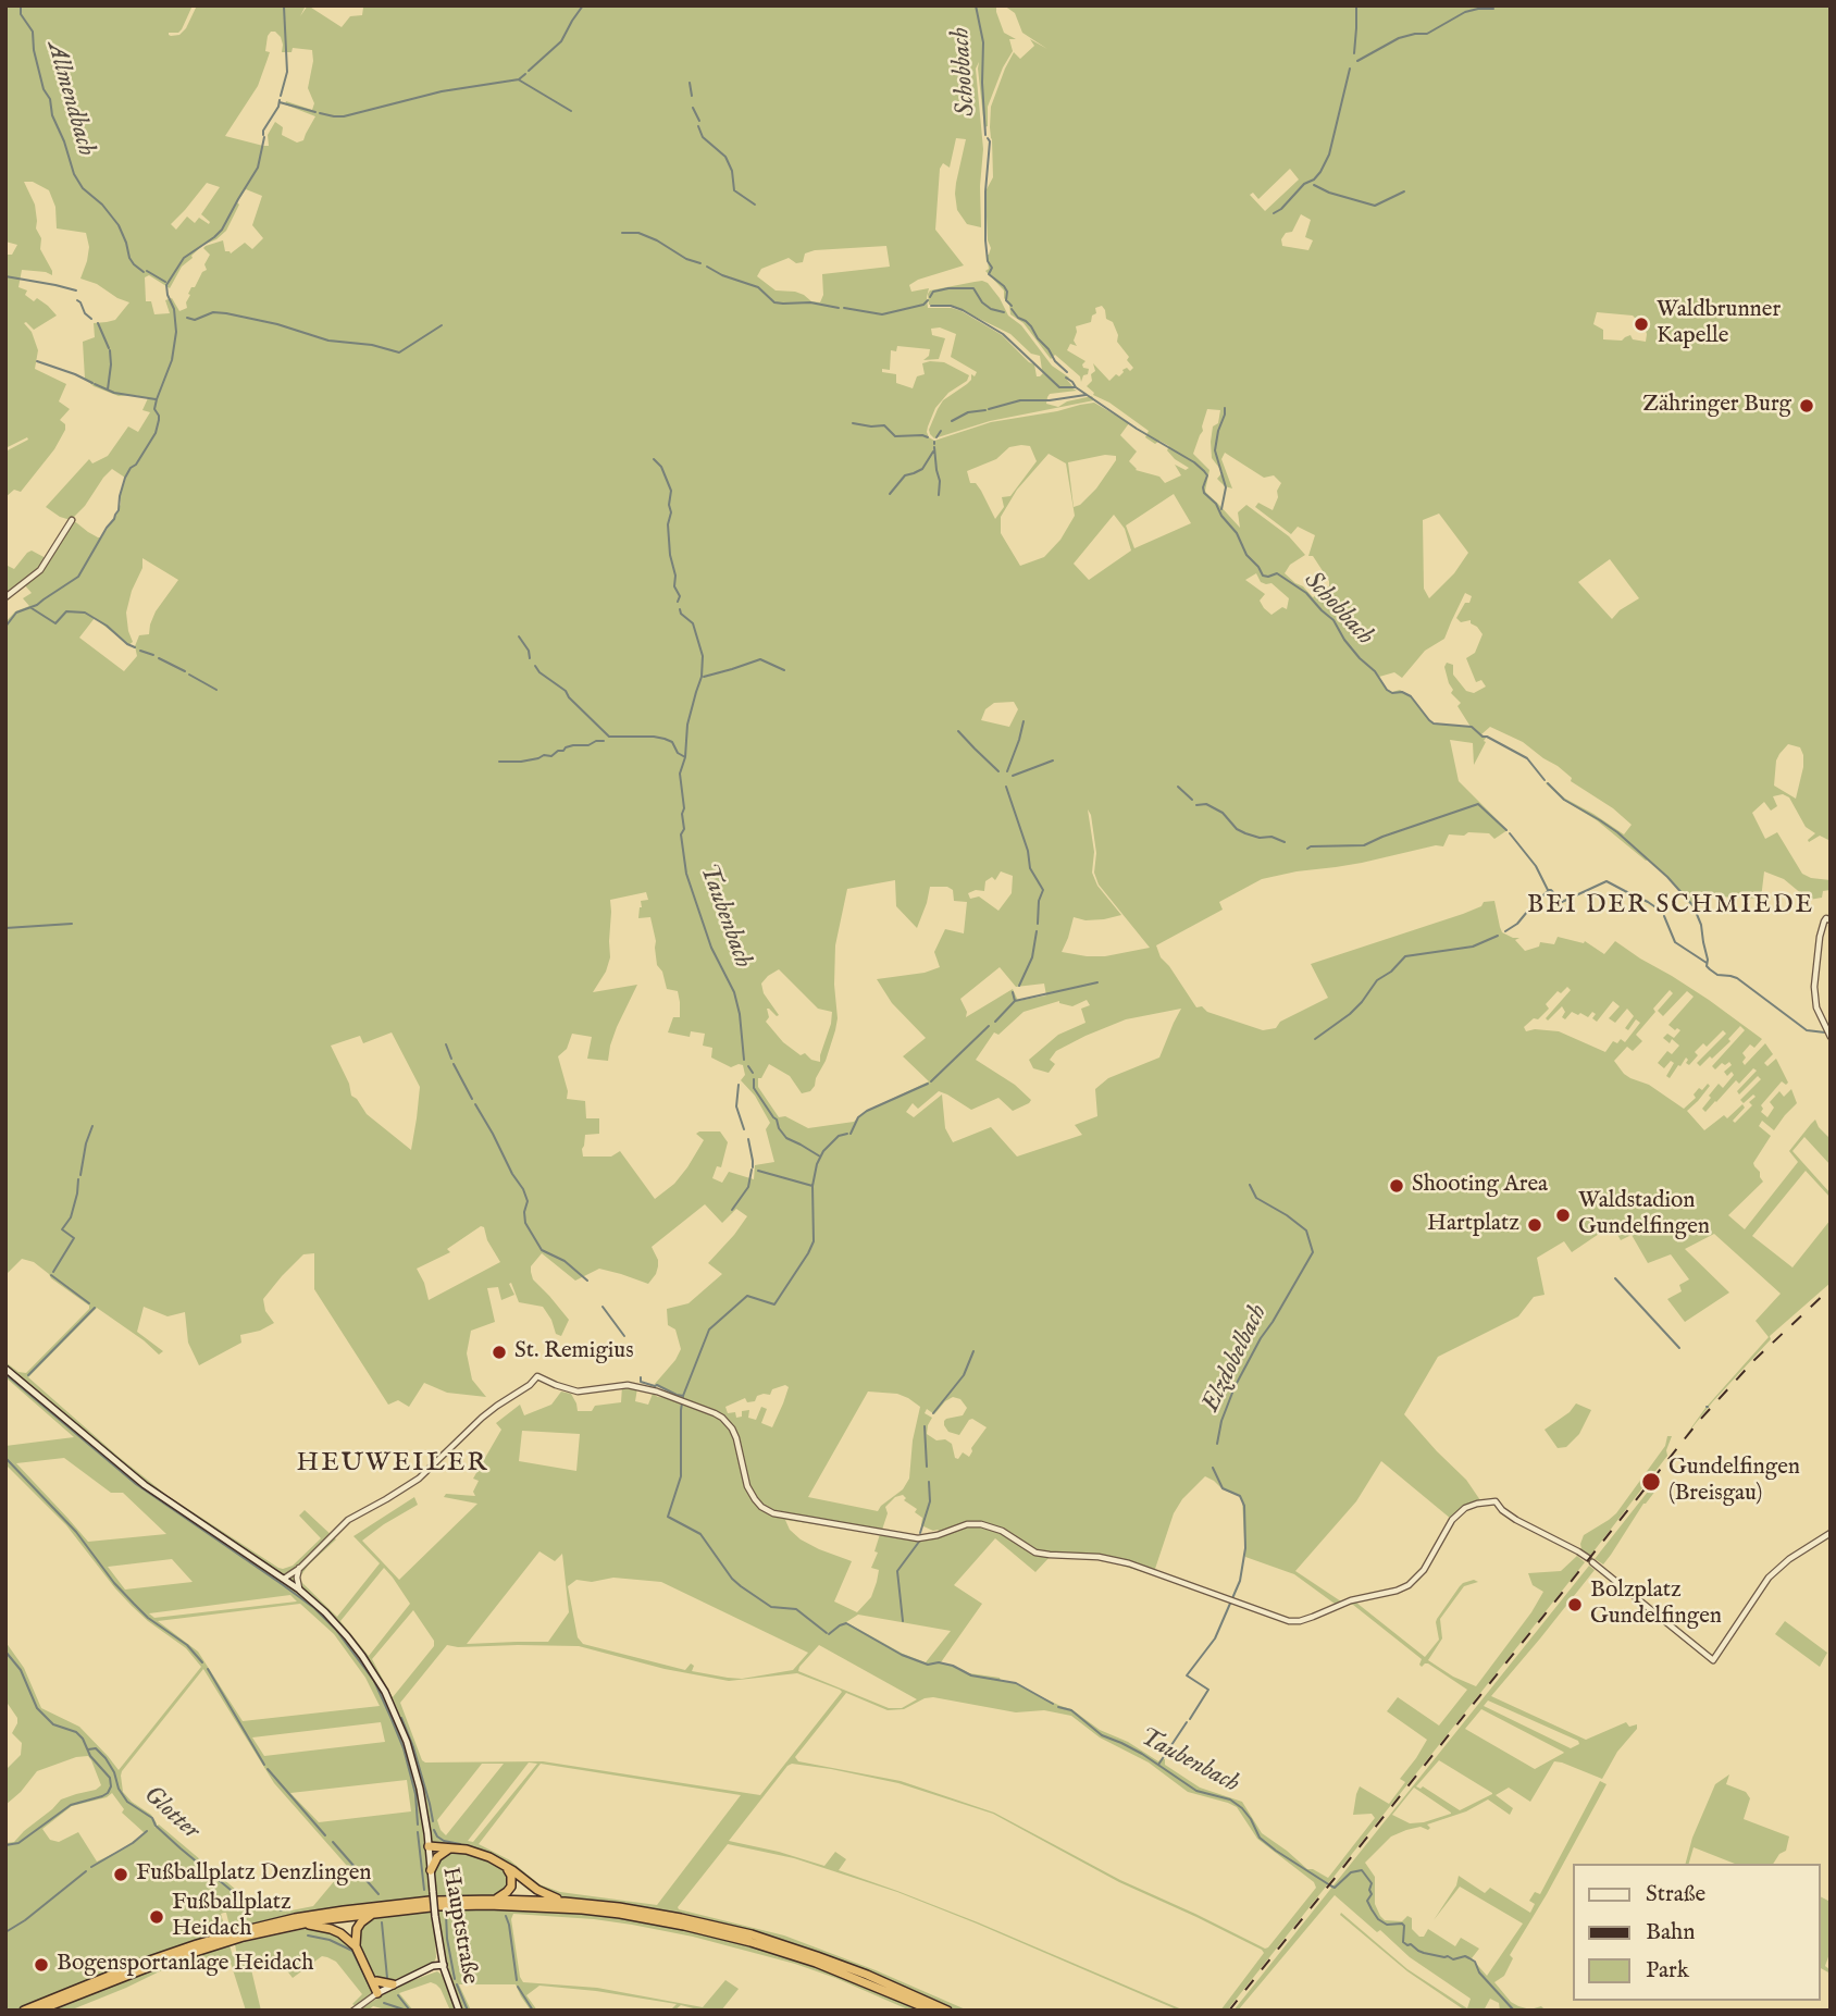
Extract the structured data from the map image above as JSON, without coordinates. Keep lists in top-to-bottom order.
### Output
{
  "streets": {
    "main road": ["Hauptstraße"]
  },
  "districts": ["BEI DER SCHMIEDE", "HEUWEILER"],
  "water": [
    "Schobbach",
    "Allmendbach",
    "Taubenbach",
    "Elzdobelbach",
    "Glotter"
  ],
  "places": [
    "Waldbrunner Kapelle",
    "Zähringer Burg",
    "Shooting Area",
    "Waldstadion Gundelfingen",
    "Hartplatz",
    "St. Remigius",
    "Gundelfingen (Breisgau)",
    "Bolzplatz Gundelfingen",
    "Fußballplatz Denzlingen",
    "Fußballplatz Heidach",
    "Bogensportanlage Heidach"
  ],
  "legend": ["Straße", "Bahn", "Park"]
}
